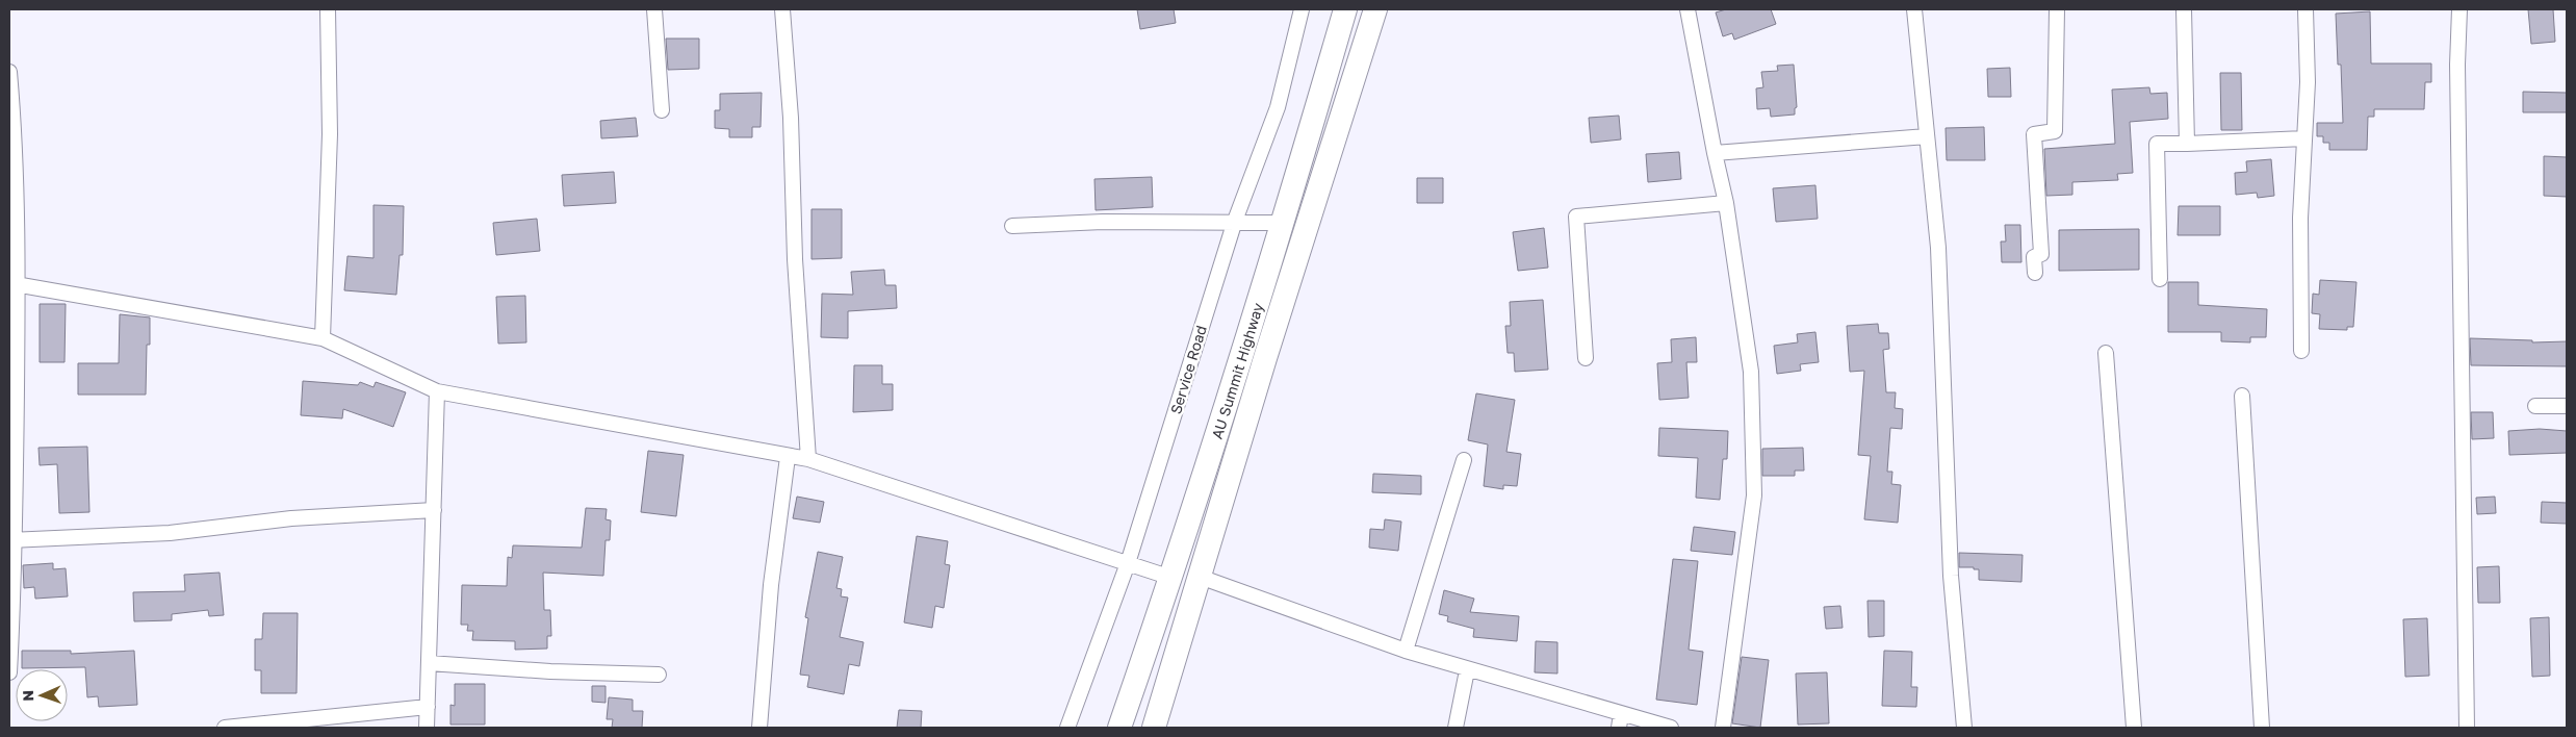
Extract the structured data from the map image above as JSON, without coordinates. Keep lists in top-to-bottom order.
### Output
{
  "streets": {
    "main road": ["AU Summit Highway"],
    "street": ["Service Road"]
  },
  "north": "left"
}
